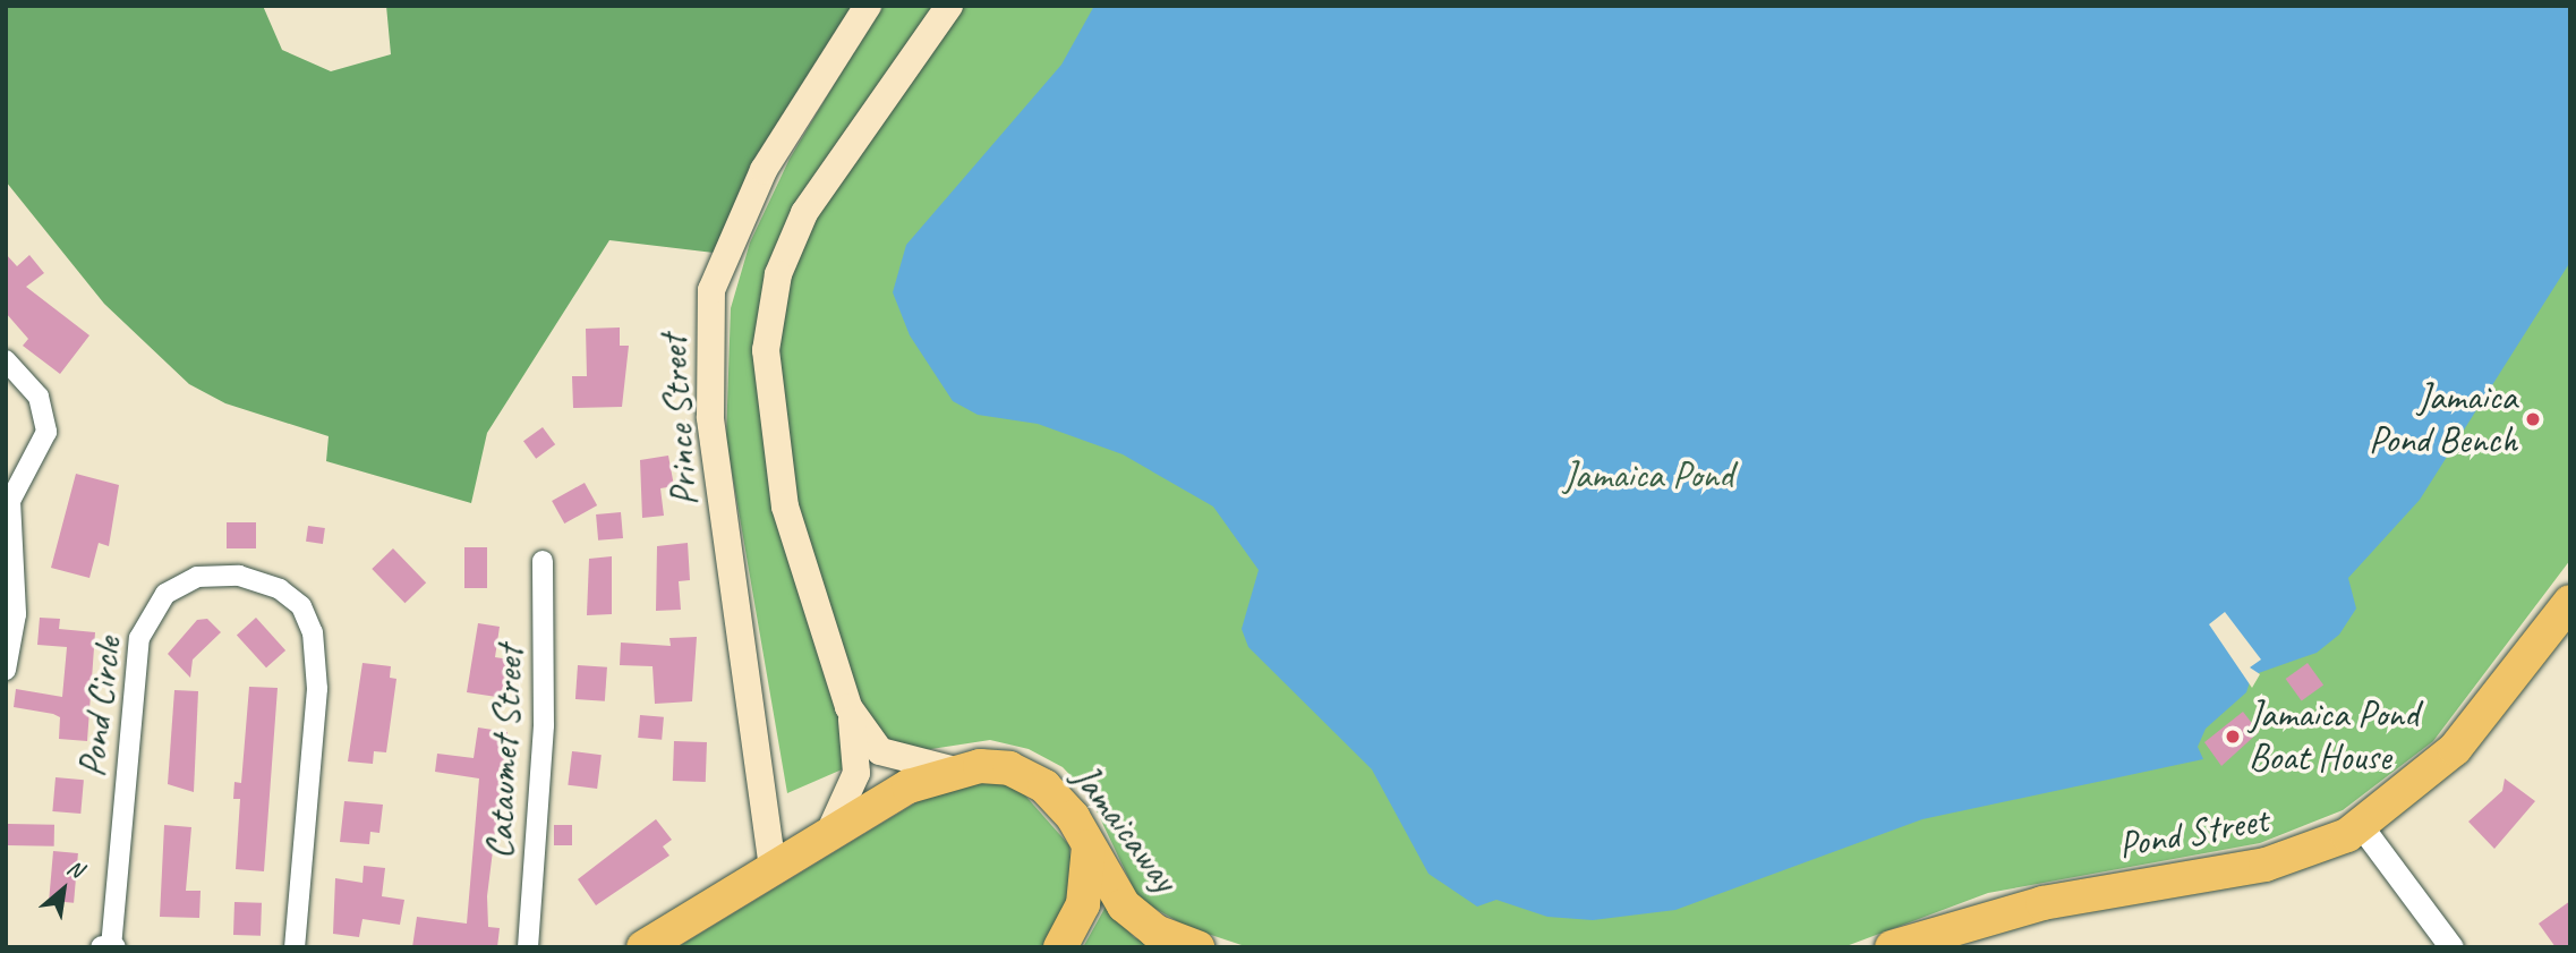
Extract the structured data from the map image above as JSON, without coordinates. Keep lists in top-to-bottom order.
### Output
{
  "streets": {
    "highway": ["Jamaicaway", "Pond Street"],
    "main road": ["Prince Street"],
    "street": ["Pond Circle", "Cataumet Street"]
  },
  "crossings": [
    ["Prince Street", "Jamaicaway"]
  ],
  "parks": ["Jamaica Pond"],
  "places": ["Jamaica Pond Bench", "Jamaica Pond Boat House"],
  "north": "top right"
}
